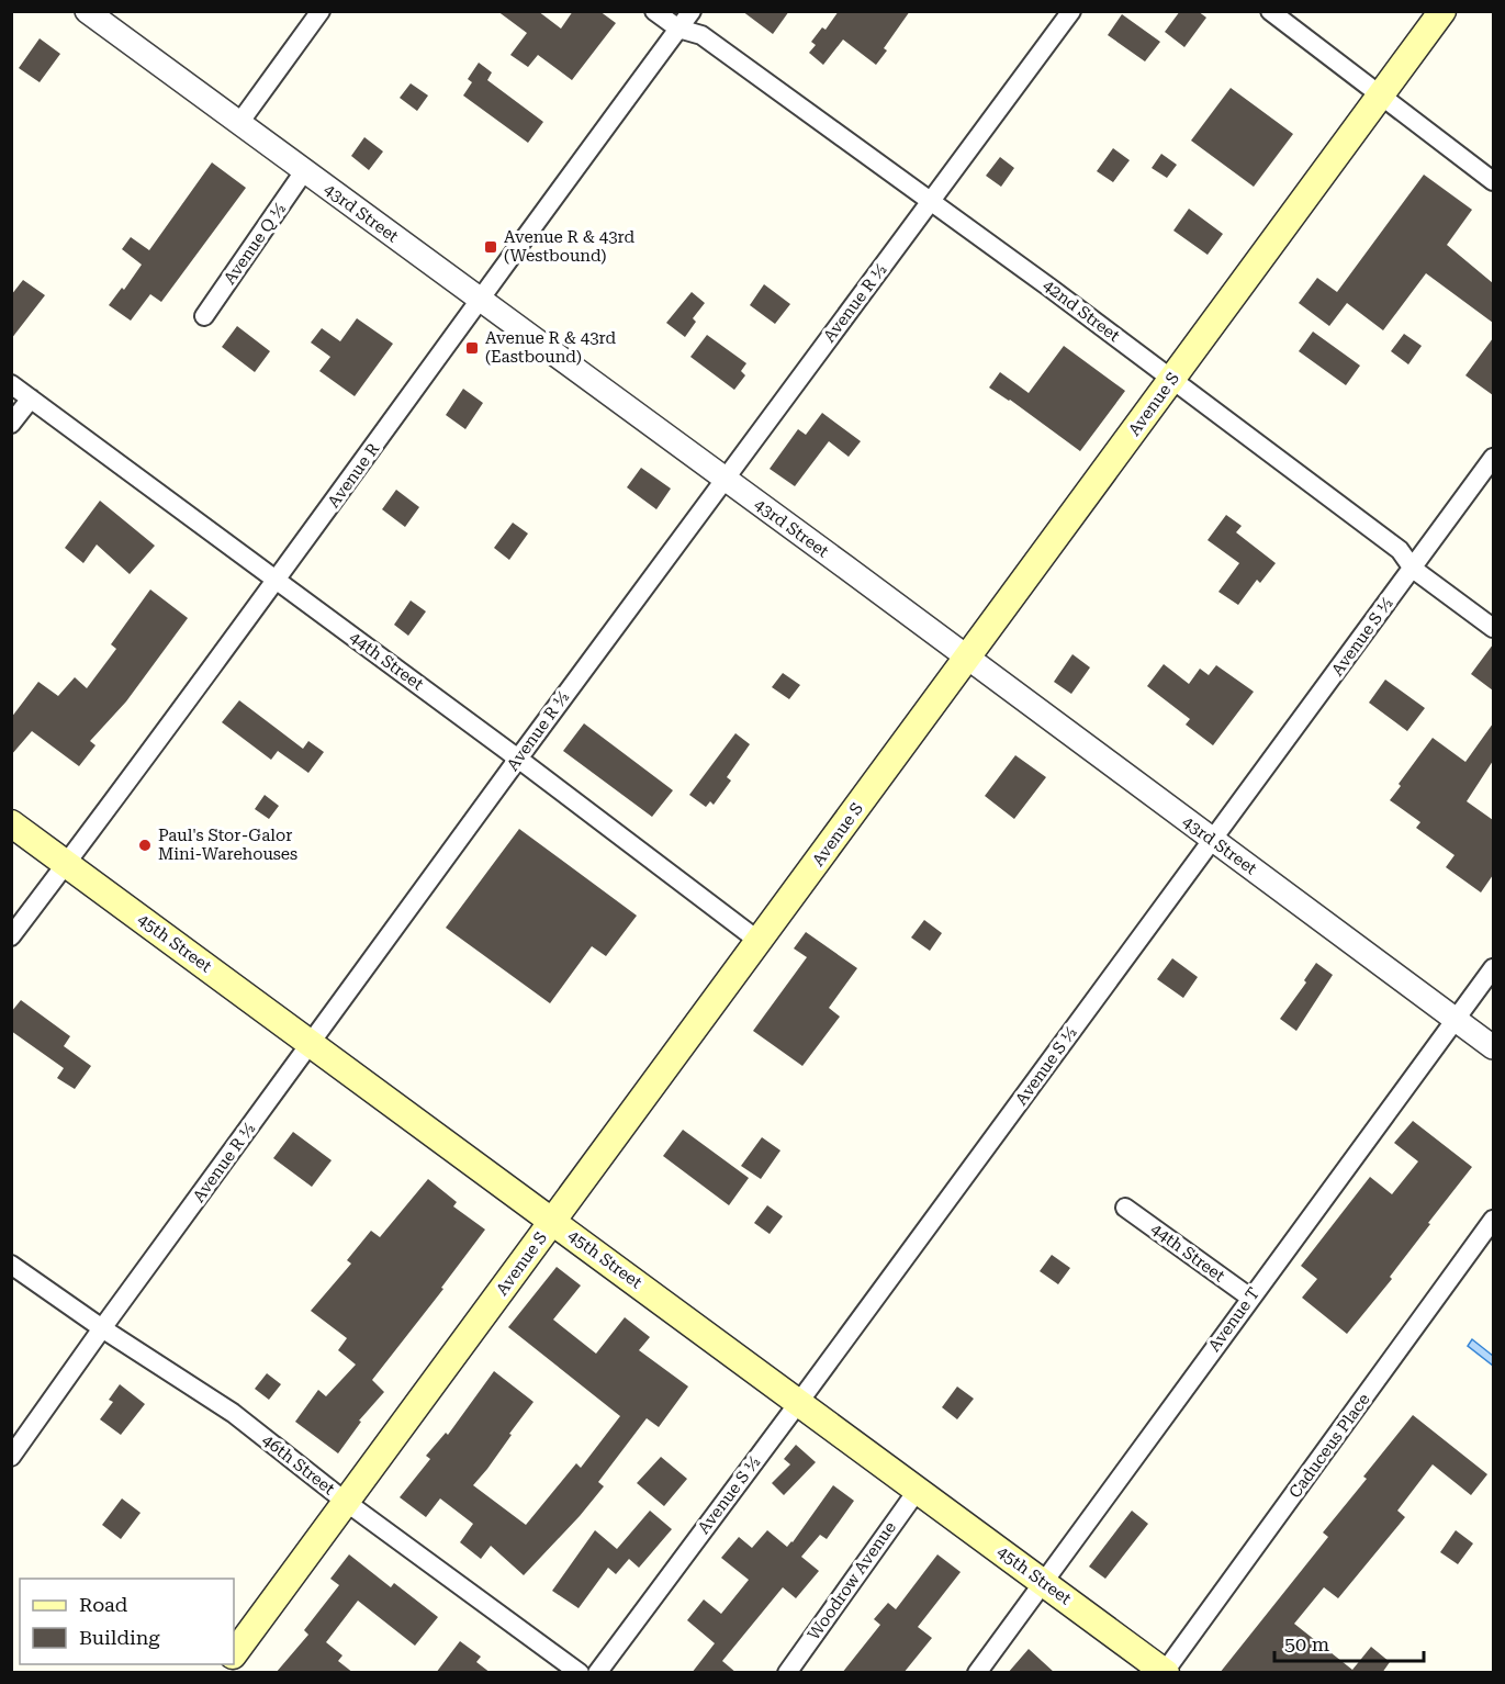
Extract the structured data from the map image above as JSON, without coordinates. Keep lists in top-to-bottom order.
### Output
{
  "streets": {
    "main road": ["Avenue S", "45th Street"],
    "street": [
      "43rd Street",
      "Avenue Q ½",
      "Avenue R ½",
      "42nd Street",
      "Avenue R",
      "Avenue S ½",
      "44th Street",
      "Avenue T",
      "Caduceus Place",
      "46th Street",
      "Woodrow Avenue"
    ]
  },
  "crossings": [
    ["43rd Street", "Avenue Q ½"],
    ["43rd Street", "Avenue R ½"],
    ["43rd Street", "Avenue S"],
    ["43rd Street", "Avenue R"],
    ["43rd Street", "Avenue S ½"],
    ["43rd Street", "Avenue T"],
    ["Avenue R ½", "42nd Street"],
    ["Avenue R ½", "44th Street"],
    ["Avenue R ½", "45th Street"],
    ["Avenue R ½", "46th Street"],
    ["42nd Street", "Avenue S"],
    ["42nd Street", "Avenue R"],
    ["42nd Street", "Avenue S ½"],
    ["Avenue S", "44th Street"],
    ["Avenue S", "45th Street"],
    ["Avenue S", "46th Street"],
    ["Avenue R", "44th Street"],
    ["Avenue R", "45th Street"],
    ["Avenue S ½", "45th Street"],
    ["44th Street", "Avenue T"],
    ["45th Street", "Avenue T"],
    ["45th Street", "Caduceus Place"],
    ["45th Street", "Woodrow Avenue"]
  ],
  "places": {
    "transit": ["Avenue R & 43rd (Westbound)", "Avenue R & 43rd (Eastbound)"],
    "other": ["Paul's Stor-Galor Mini-Warehouses"]
  },
  "legend": ["Road", "Building"],
  "scale_bar": "50 m"
}
